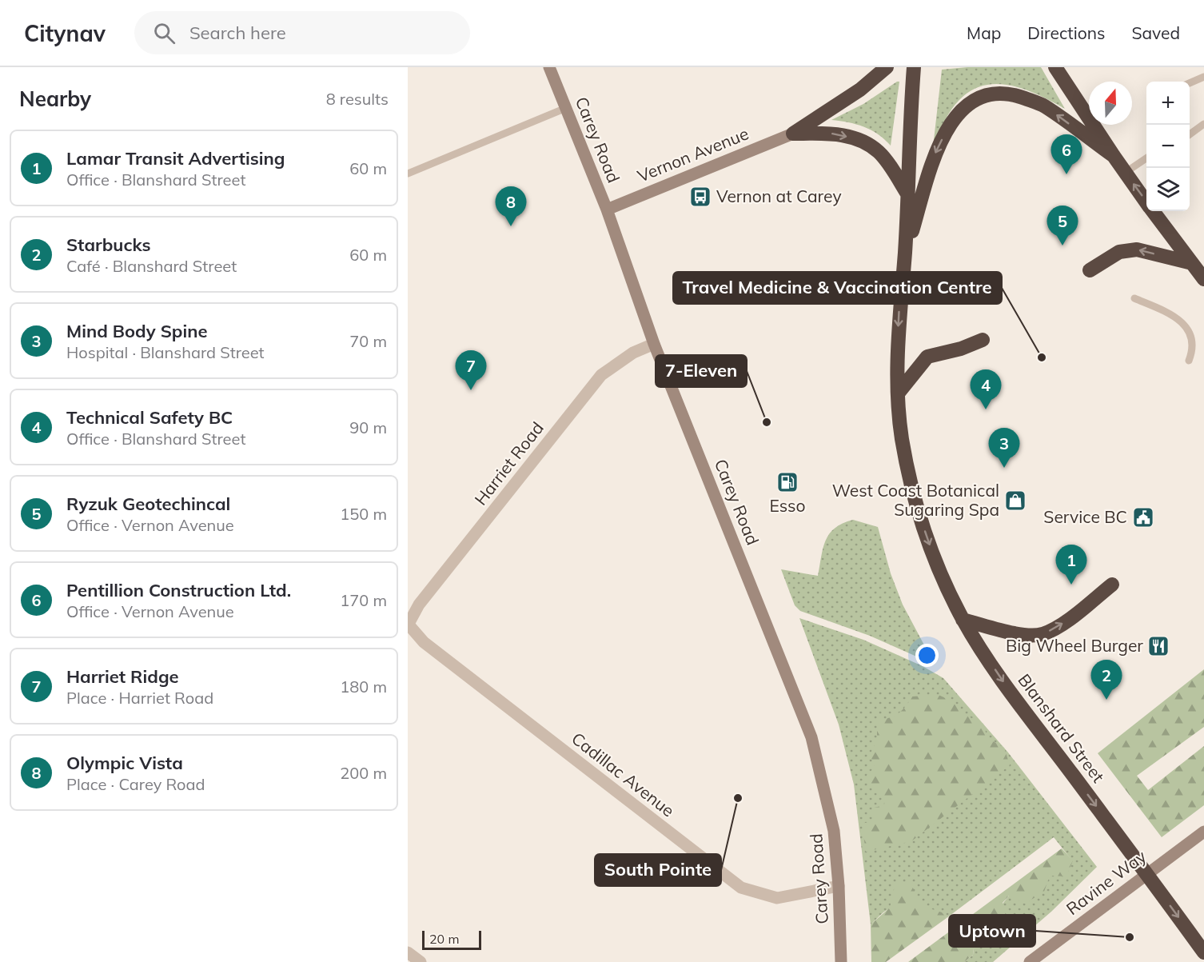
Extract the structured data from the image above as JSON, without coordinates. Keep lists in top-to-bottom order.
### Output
{
  "streets": {
    "highway": ["Blanshard Street"],
    "street": [
      "Carey Road",
      "Vernon Avenue",
      "Harriet Road",
      "Cadillac Avenue",
      "Ravine Way"
    ]
  },
  "crossings": [
    ["Carey Road", "Vernon Avenue"],
    ["Carey Road", "Harriet Road"],
    ["Carey Road", "Cadillac Avenue"],
    ["Harriet Road", "Cadillac Avenue"],
    ["Blanshard Street", "Ravine Way"]
  ],
  "one_way": ["Blanshard Street"],
  "places": {
    "bus stop": ["Vernon at Carey"],
    "other": [
      "Travel Medicine & Vaccination Centre",
      "7-Eleven",
      "South Pointe",
      "Uptown"
    ],
    "fuel station": ["Esso"],
    "shop": ["West Coast Botanical Sugaring Spa"],
    "public building": ["Service BC"],
    "restaurant": ["Big Wheel Burger"]
  },
  "scale_bar": "20 m",
  "north": "top",
  "page": {
    "header": "Citynav",
    "search": "Search here",
    "nav": ["Map", "Directions", "Saved"],
    "heading": ["Nearby", "8 results"],
    "map_buttons": ["+", "−"],
    "list": [
      {
        "mark": "1",
        "name": "Lamar Transit Advertising",
        "note": "Office · Blanshard Street",
        "value": "60 m"
      },
      {
        "mark": "2",
        "name": "Starbucks",
        "note": "Café · Blanshard Street",
        "value": "60 m"
      },
      {
        "mark": "3",
        "name": "Mind Body Spine",
        "note": "Hospital · Blanshard Street",
        "value": "70 m"
      },
      {
        "mark": "4",
        "name": "Technical Safety BC",
        "note": "Office · Blanshard Street",
        "value": "90 m"
      },
      {
        "mark": "5",
        "name": "Ryzuk Geotechincal",
        "note": "Office · Vernon Avenue",
        "value": "150 m"
      },
      {
        "mark": "6",
        "name": "Pentillion Construction Ltd.",
        "note": "Office · Vernon Avenue",
        "value": "170 m"
      },
      {
        "mark": "7",
        "name": "Harriet Ridge",
        "note": "Place · Harriet Road",
        "value": "180 m"
      },
      {
        "mark": "8",
        "name": "Olympic Vista",
        "note": "Place · Carey Road",
        "value": "200 m"
      }
    ],
    "pins": [
      "6",
      "8",
      "5",
      "7",
      "4",
      "3",
      "1",
      "2"
    ],
    "scale": "20 m"
  }
}
